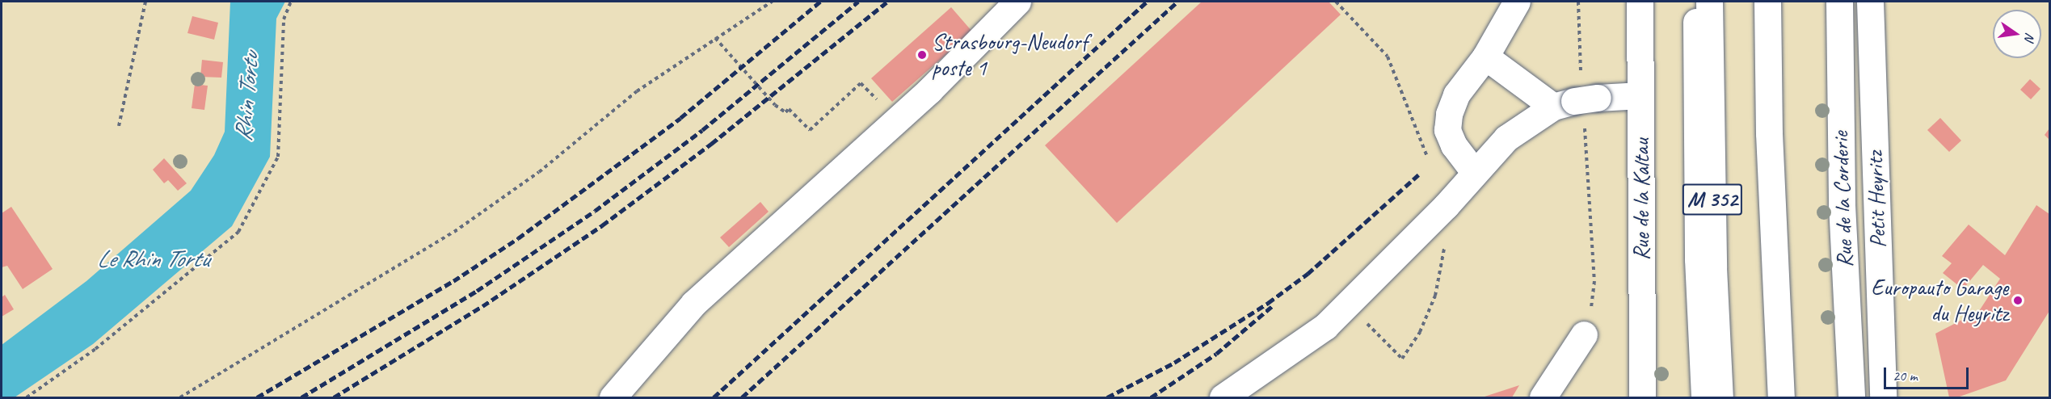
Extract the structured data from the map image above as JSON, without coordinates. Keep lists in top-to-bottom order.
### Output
{
  "streets": {
    "main road": [
      "Rue de la Kaltau",
      "M 352",
      "Rue de la Corderie",
      "Petit Heyritz"
    ]
  },
  "water": ["Rhin Tortu", "Le Rhin Tortu"],
  "places": ["Strasbourg-Neudorf poste 1", "Europauto Garage du Heyritz"],
  "scale_bar": "20 m",
  "north": "right"
}
